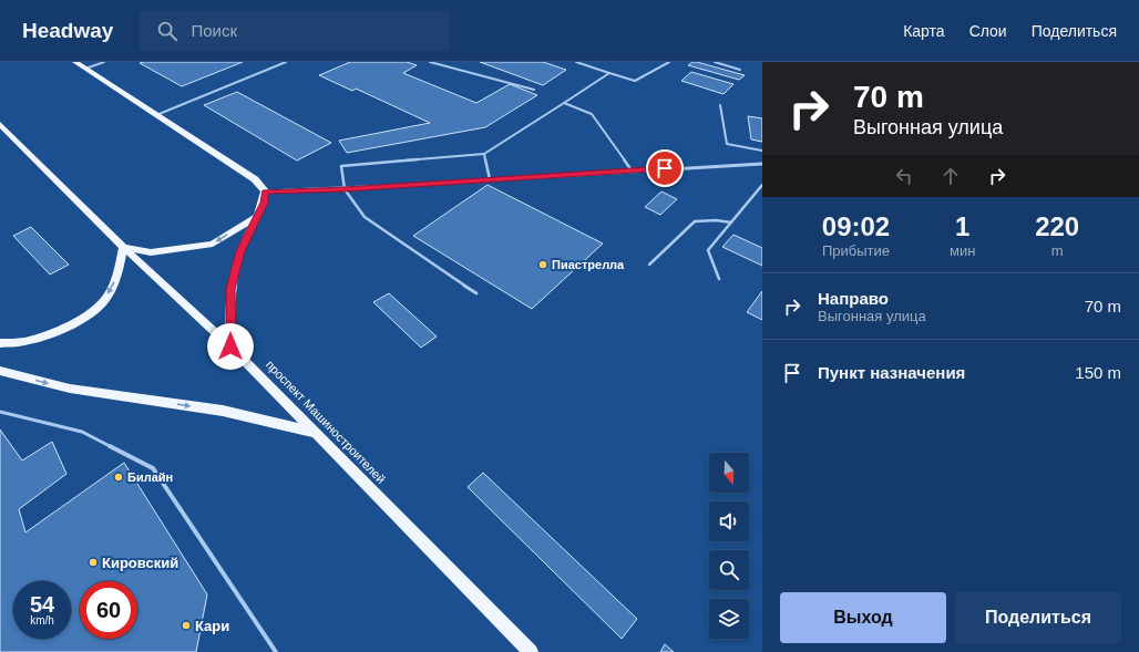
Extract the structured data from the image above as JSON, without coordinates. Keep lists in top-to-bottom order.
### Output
{
  "streets": {
    "main road": ["проспект Машиностроителей"]
  },
  "places": [
    "Пиастрелла",
    "Билайн",
    "Кировский",
    "Кари"
  ],
  "north": "bottom",
  "page": {
    "header": "Headway",
    "search": "Поиск",
    "nav": ["Карта", "Слои", "Поделиться"],
    "turn": ["70 m", "Выгонная улица"],
    "eta": [
      "09:02",
      "Прибытие",
      "1",
      "мин",
      "220",
      "m"
    ],
    "list": [
      {
        "name": "Направо",
        "note": "Выгонная улица",
        "value": "70 m"
      },
      {
        "name": "Пункт назначения",
        "value": "150 m"
      }
    ],
    "speed": "54 km/h",
    "limit": "60",
    "buttons": ["Выход", "Поделиться"]
  }
}
